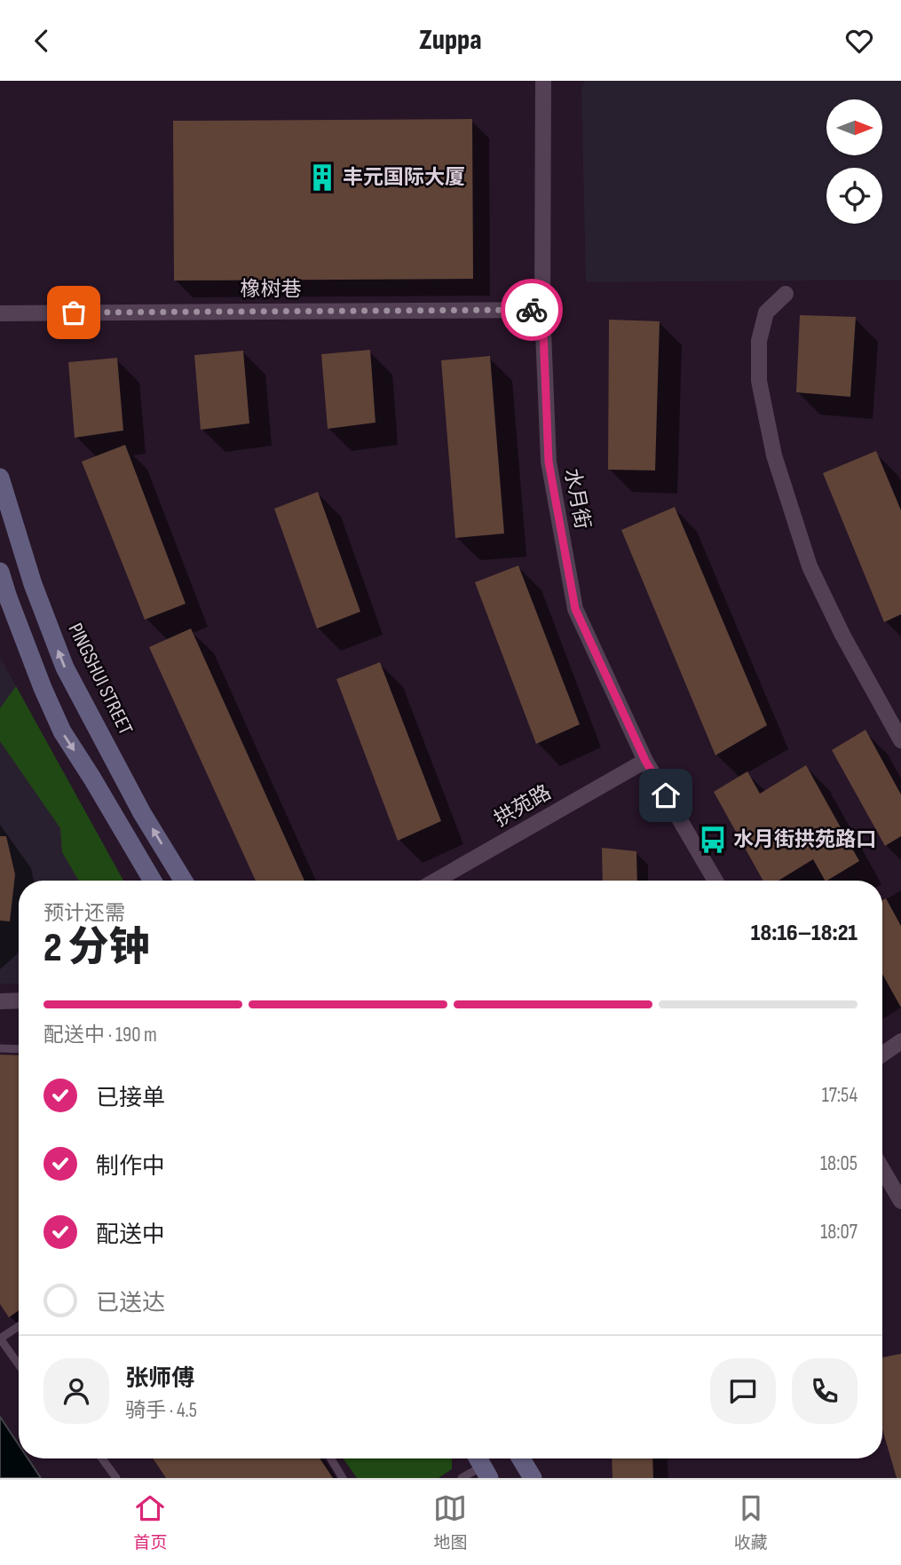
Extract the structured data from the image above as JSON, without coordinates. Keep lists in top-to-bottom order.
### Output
{
  "streets": {
    "main road": ["PINGSHUI STREET"],
    "street": ["橡树巷", "水月街", "拱苑路"]
  },
  "crossings": [
    ["橡树巷", "水月街"],
    ["水月街", "拱苑路"]
  ],
  "places": {
    "building": ["丰元国际大厦"],
    "bus stop": ["水月街拱苑路口"]
  },
  "north": "right",
  "page": {
    "header": "Zuppa",
    "heading": ["2 分钟", "预计还需", "18:16–18:21"],
    "panel": ["张师傅", "骑手 · 4.5"],
    "bar": "配送中 · 190 m",
    "list": [
      ["已接单", "17:54"],
      ["制作中", "18:05"],
      ["配送中", "18:07"],
      "已送达"
    ],
    "tabs": ["首页", "地图", "收藏"]
  }
}
